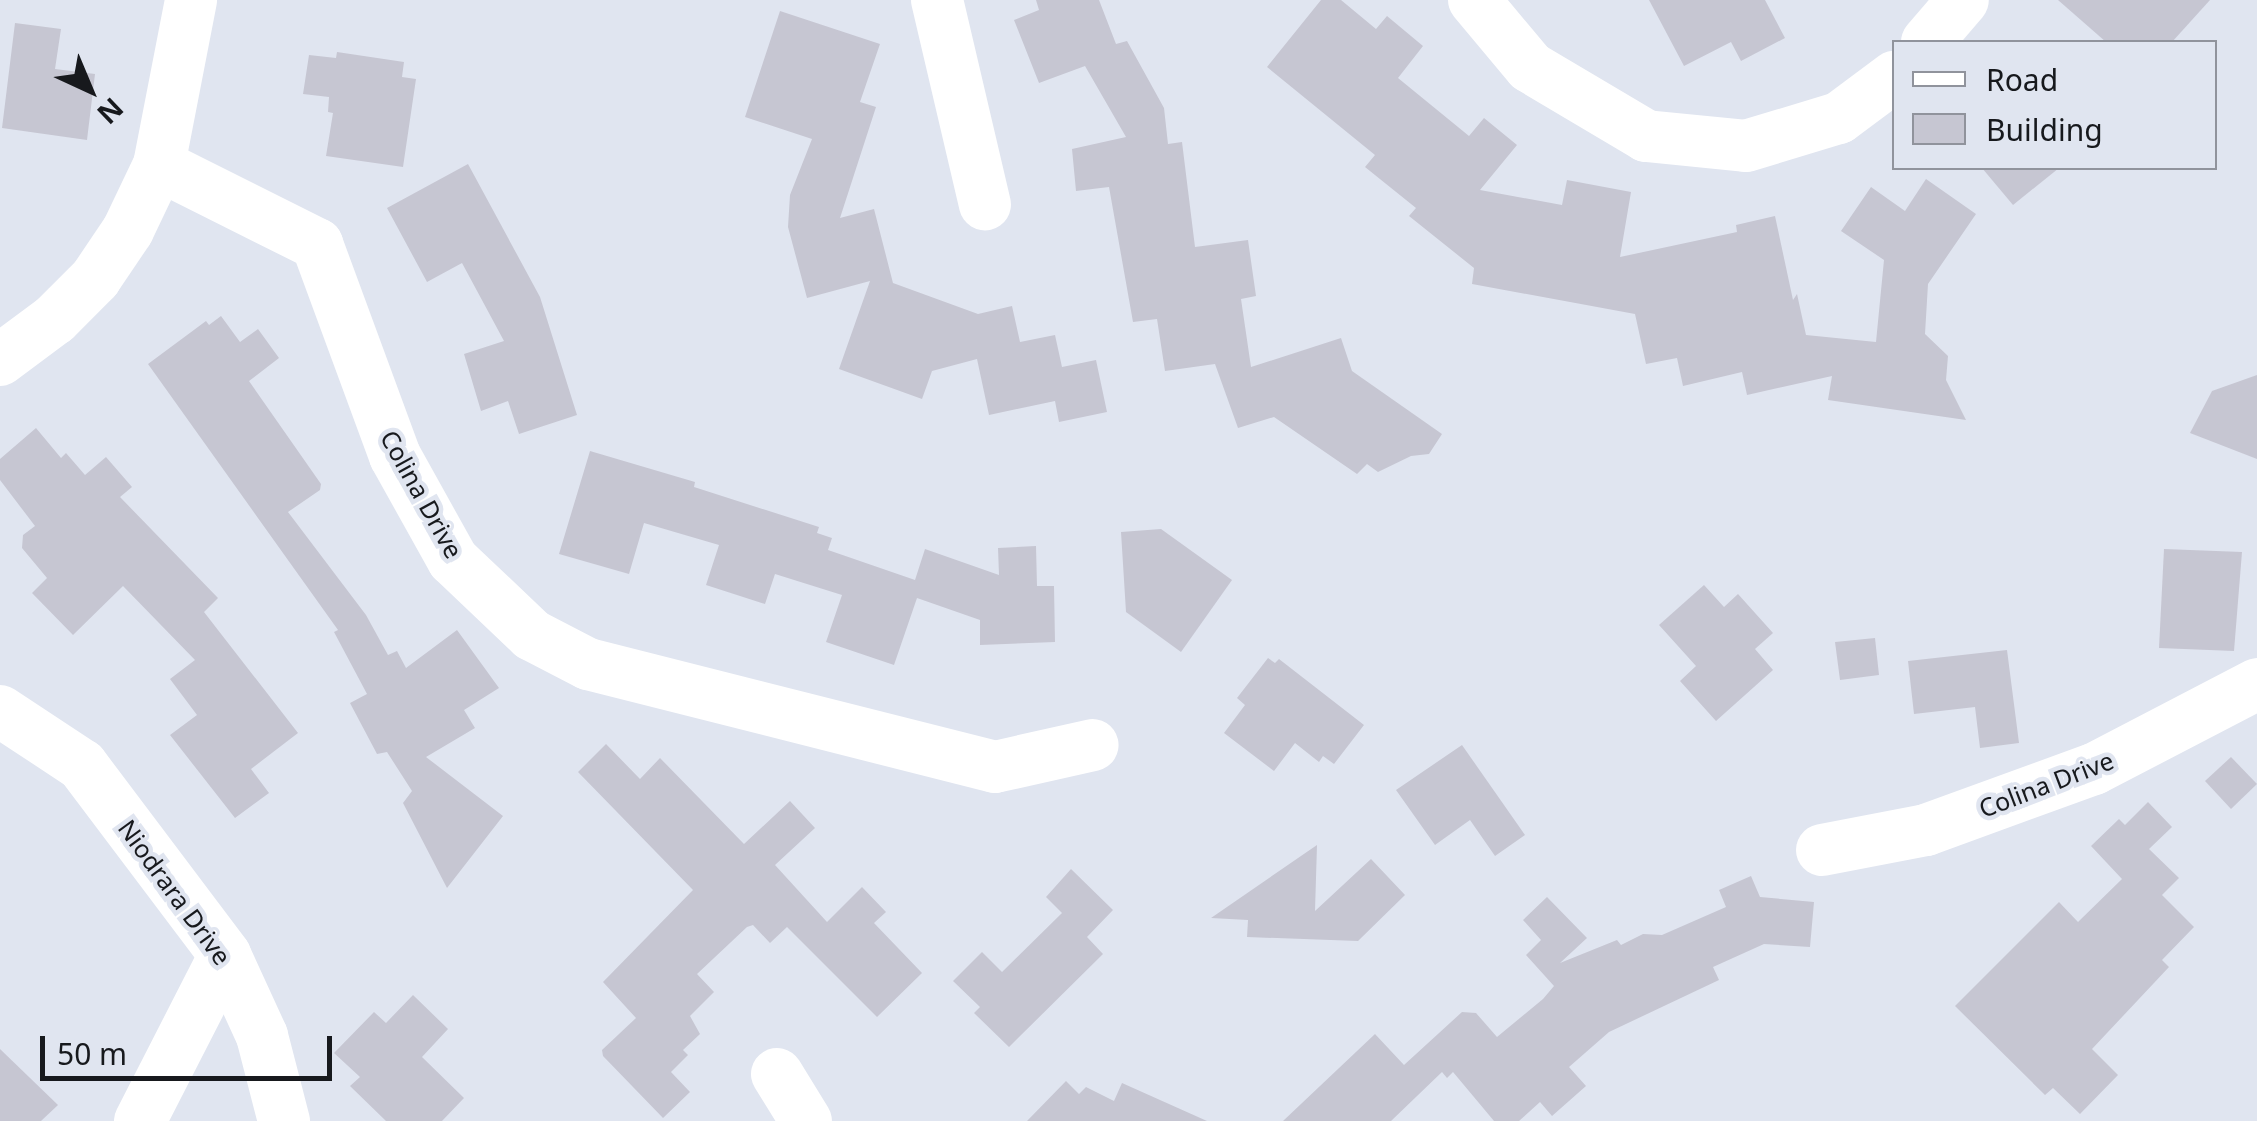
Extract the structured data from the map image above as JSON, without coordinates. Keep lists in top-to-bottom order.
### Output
{
  "streets": {
    "street": ["Colina Drive", "Niodrara Drive"]
  },
  "legend": ["Road", "Building"],
  "scale_bar": "50 m",
  "north": "bottom right"
}
